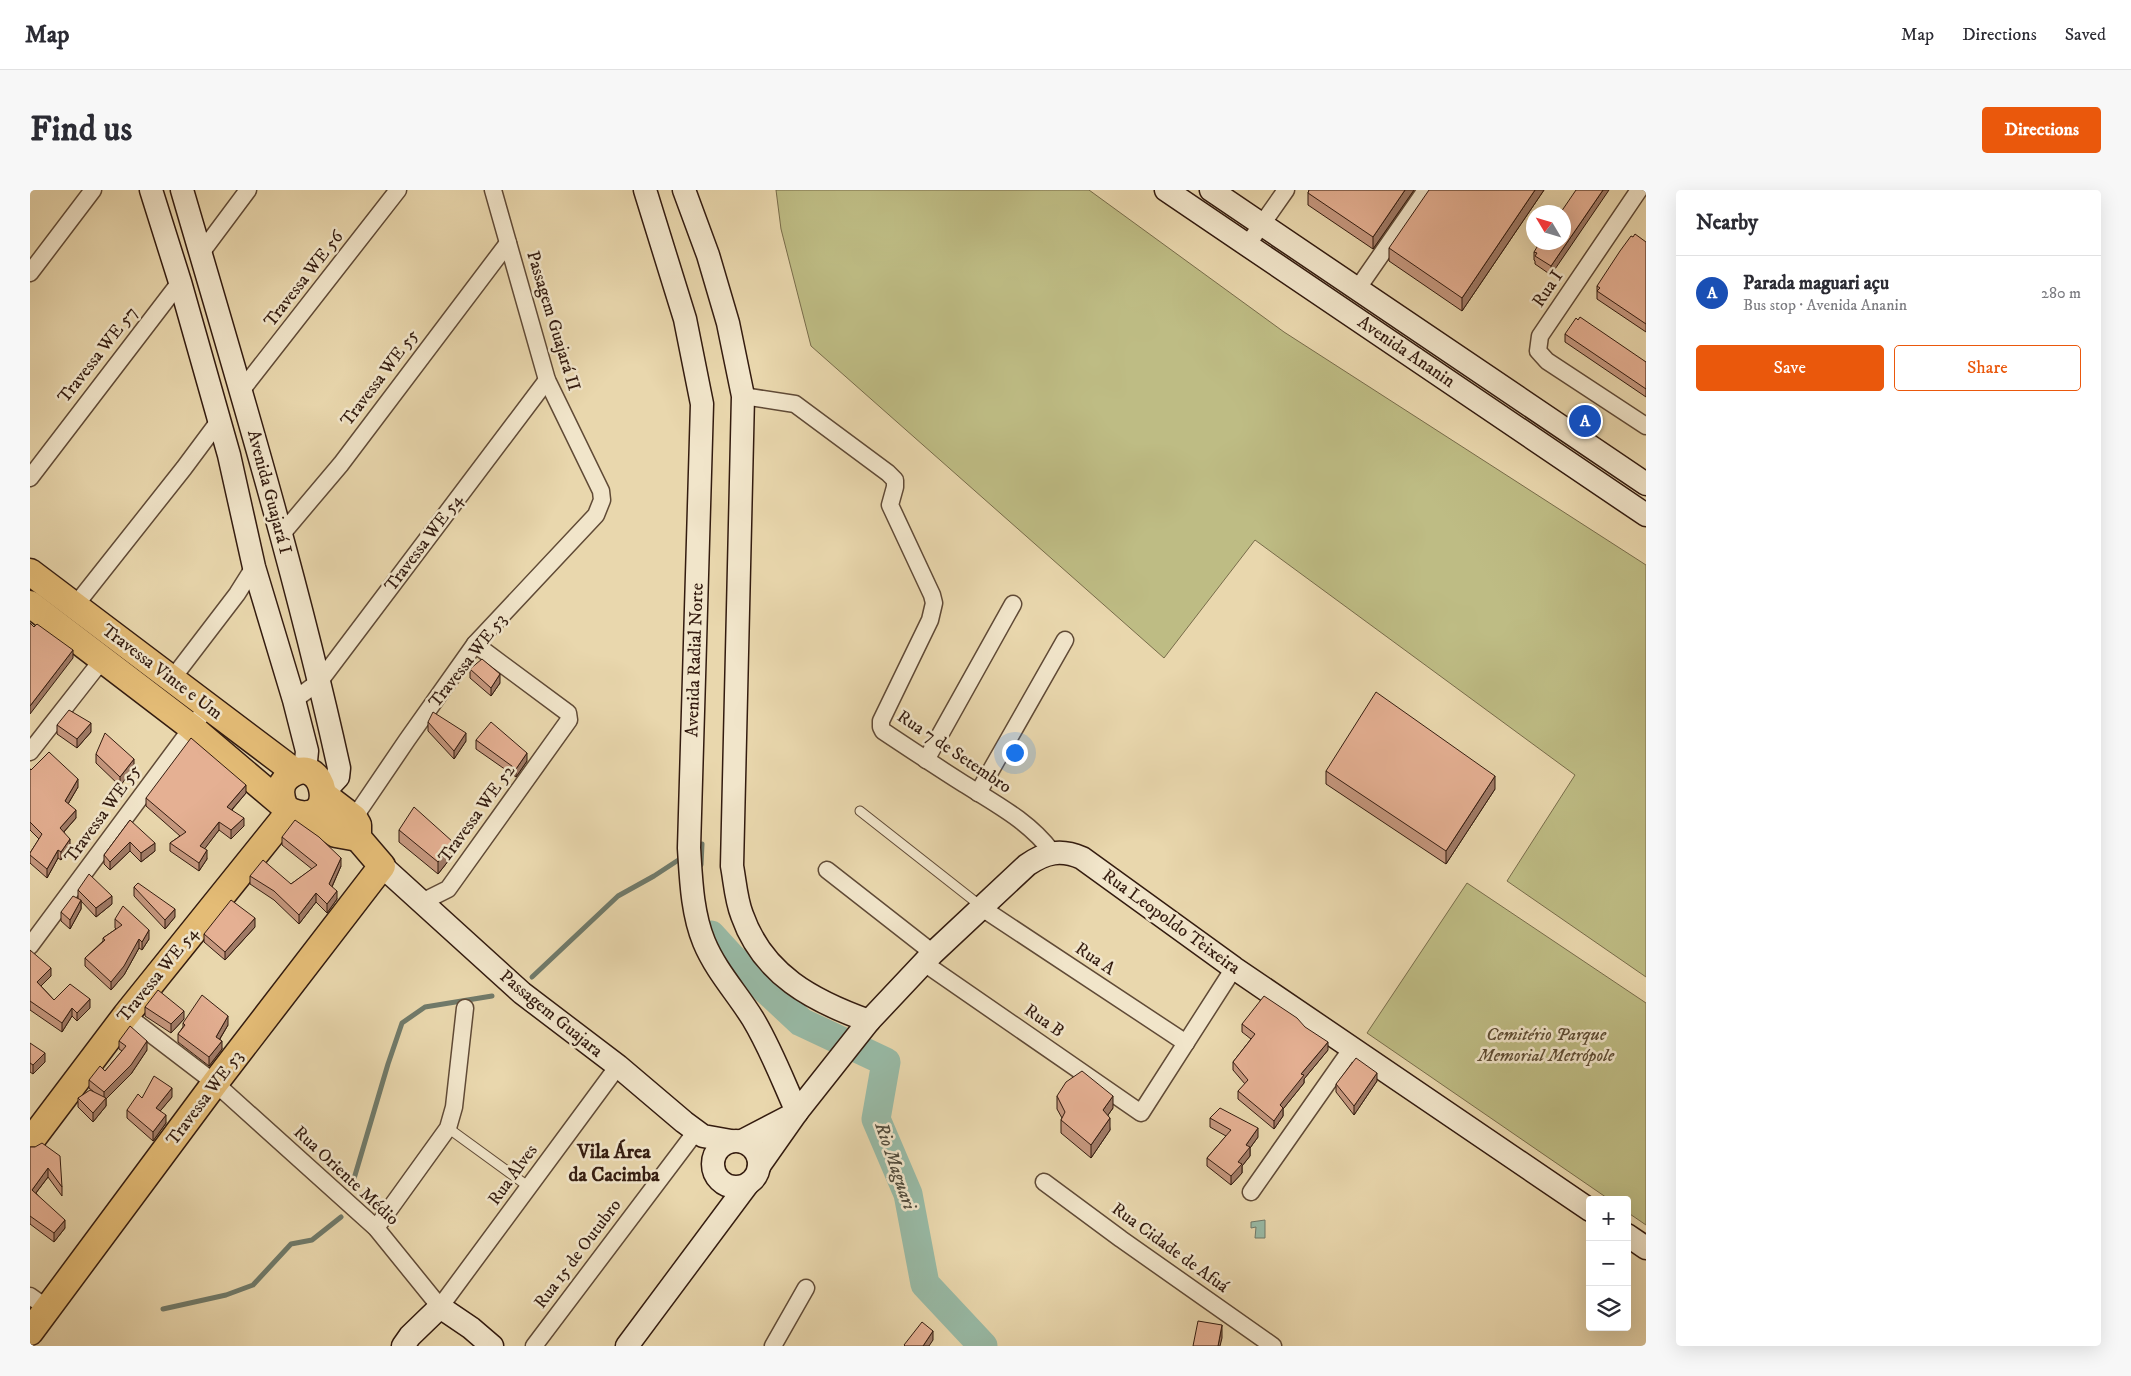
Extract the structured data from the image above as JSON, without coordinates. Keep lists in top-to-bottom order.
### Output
{
  "streets": {
    "main road": [
      "Avenida Ananin",
      "Avenida Guajará I",
      "Travessa WE 54",
      "Avenida Radial Norte",
      "Travessa WE 53",
      "Travessa Vinte e Um",
      "Rua Leopoldo Teixeira",
      "Passagem Guajara"
    ],
    "street": [
      "Travessa WE 56",
      "Rua I",
      "Passagem Guajará II",
      "Travessa WE 57",
      "Travessa WE 55",
      "Rua 7 de Setembro",
      "Travessa WE 52",
      "Rua A",
      "Rua B",
      "Rua Alves",
      "Rua Oriente Médio",
      "Rua Cidade de Afuá",
      "Rua 15 de Outubro"
    ]
  },
  "crossings": [
    ["Travessa WE 56", "Avenida Guajará I"],
    ["Passagem Guajará II", "Travessa WE 55"],
    ["Passagem Guajará II", "Travessa WE 54"],
    ["Passagem Guajará II", "Travessa WE 53"],
    ["Travessa WE 57", "Avenida Guajará I"],
    ["Travessa WE 55", "Avenida Guajará I"],
    ["Travessa WE 55", "Travessa Vinte e Um"],
    ["Avenida Guajará I", "Travessa WE 54"],
    ["Avenida Guajará I", "Travessa Vinte e Um"],
    ["Travessa WE 54", "Travessa Vinte e Um"],
    ["Travessa WE 54", "Rua Oriente Médio"],
    ["Travessa WE 53", "Travessa Vinte e Um"],
    ["Travessa WE 53", "Travessa WE 52"],
    ["Travessa WE 53", "Passagem Guajara"],
    ["Travessa WE 53", "Rua Oriente Médio"],
    ["Rua 7 de Setembro", "Rua Leopoldo Teixeira"],
    ["Travessa WE 52", "Passagem Guajara"],
    ["Rua A", "Rua B"],
    ["Passagem Guajara", "Rua Alves"],
    ["Passagem Guajara", "Rua 15 de Outubro"],
    ["Rua Alves", "Rua Oriente Médio"]
  ],
  "districts": ["Vila Área da Cacimba"],
  "water": ["Rio Maguari"],
  "parks": ["Cemitério Parque Memorial Metrópole"],
  "north": "top left",
  "page": {
    "header": "Map",
    "nav": ["Map", "Directions", "Saved"],
    "buttons": [
      "Directions",
      ["Save", "Share"]
    ],
    "title": "Find us",
    "heading": "Nearby",
    "list": [
      {
        "mark": "A",
        "name": "Parada maguari açu",
        "note": "Bus stop · Avenida Ananin",
        "value": "280 m"
      }
    ],
    "pins": "A",
    "map_buttons": ["+", "−"]
  }
}
